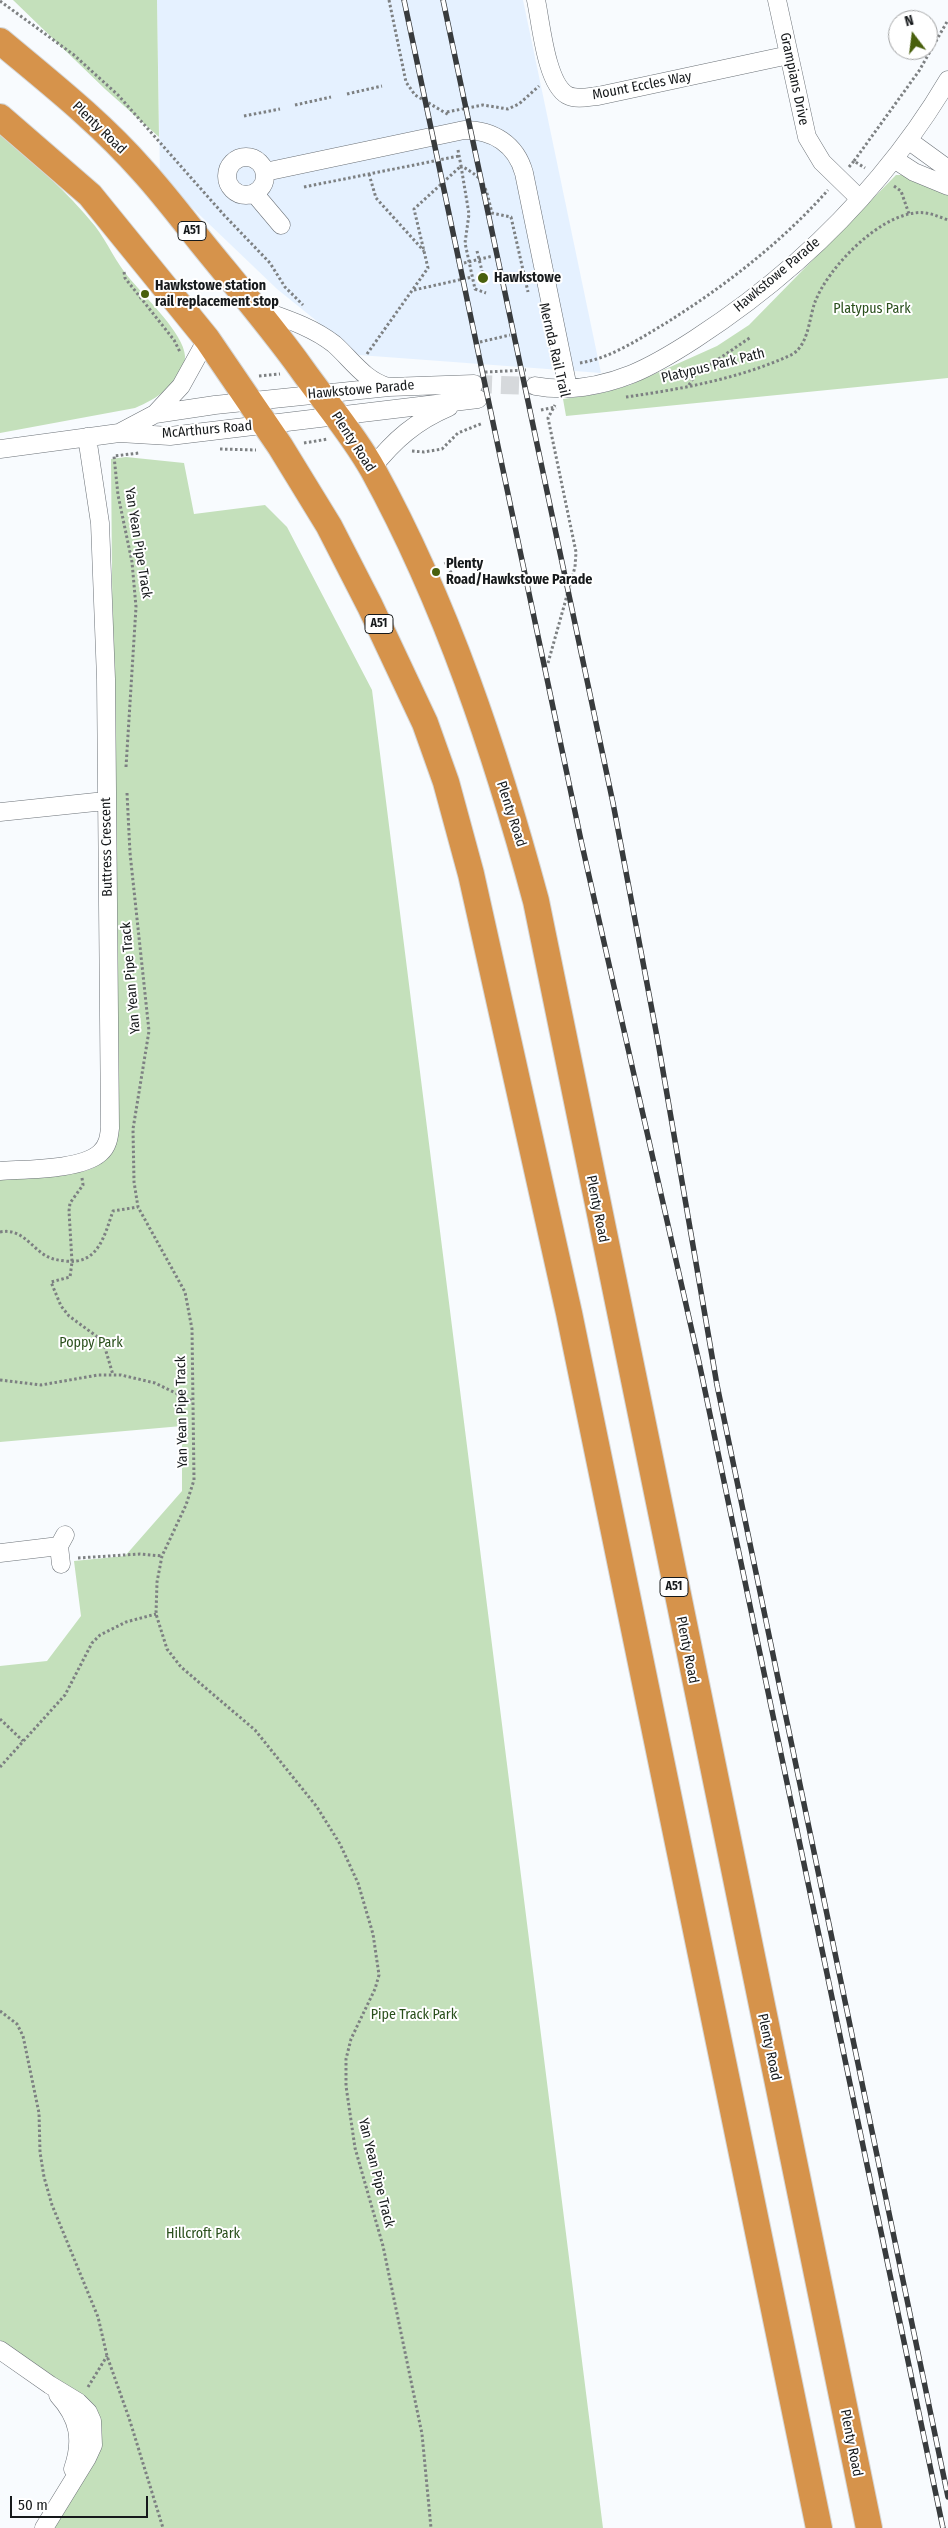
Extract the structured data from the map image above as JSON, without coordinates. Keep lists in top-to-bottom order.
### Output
{
  "streets": {
    "highway": ["Plenty Road", "A51"],
    "street": [
      "Grampians Drive",
      "Mount Eccles Way",
      "Hawkstowe Parade",
      "McArthurs Road",
      "Buttress Crescent"
    ],
    "path": ["Mernda Rail Trail", "Platypus Park Path", "Yan Yean Pipe Track"]
  },
  "crossings": [
    ["Grampians Drive", "Mount Eccles Way"],
    ["Grampians Drive", "Hawkstowe Parade"],
    ["Plenty Road", "Hawkstowe Parade"],
    ["A51", "Hawkstowe Parade"],
    ["A51", "McArthurs Road"],
    ["Hawkstowe Parade", "Mernda Rail Trail"],
    ["Hawkstowe Parade", "McArthurs Road"],
    ["McArthurs Road", "Buttress Crescent"]
  ],
  "parks": [
    "Platypus Park",
    "Poppy Park",
    "Pipe Track Park",
    "Hillcroft Park"
  ],
  "places": ["Hawkstowe", "Hawkstowe station rail replacement stop", "Plenty Road/Hawkstowe Parade"],
  "scale_bar": "50 m",
  "north": "top"
}
